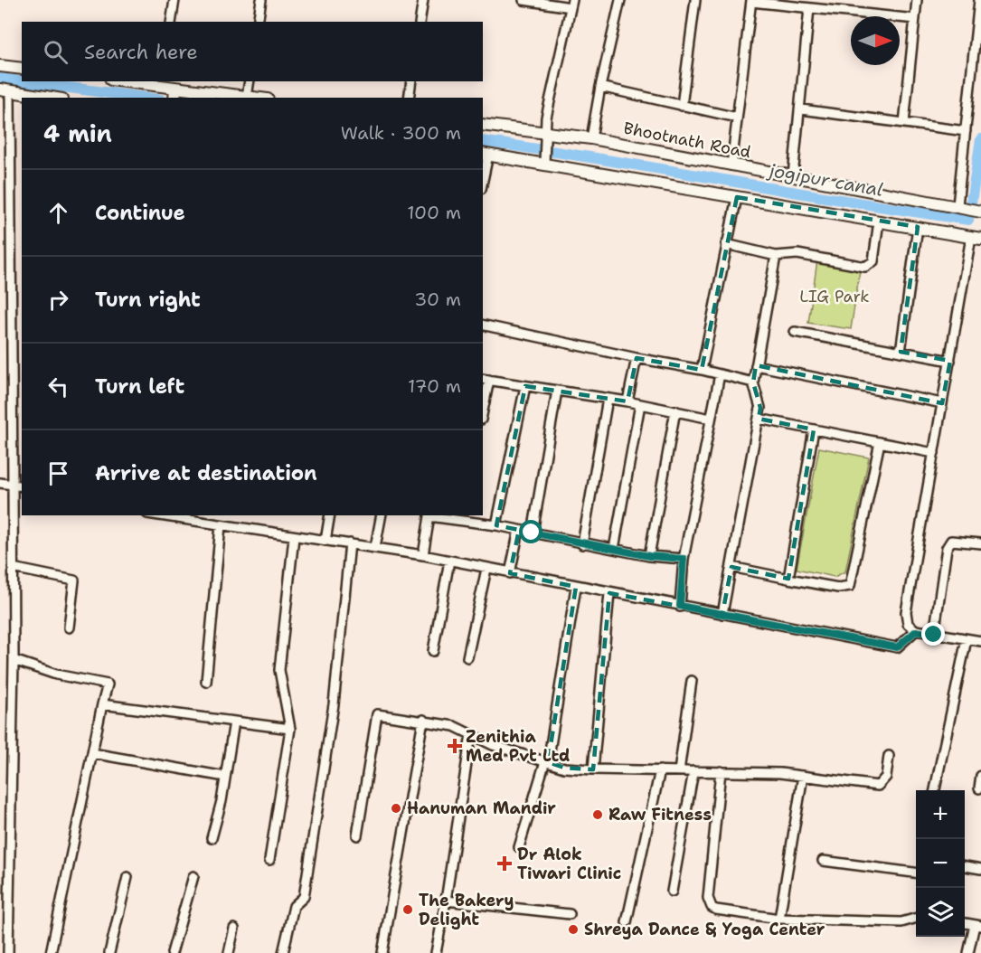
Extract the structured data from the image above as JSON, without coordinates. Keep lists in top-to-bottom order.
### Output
{
  "streets": {
    "street": ["Bhootnath Road"]
  },
  "water": ["jogipur canal"],
  "parks": ["LIG Park"],
  "places": {
    "health": ["Zenithia Med Pvt Ltd", "Dr Alok Tiwari Clinic"],
    "other": [
      "Hanuman Mandir",
      "Raw Fitness",
      "The Bakery Delight",
      "Shreya Dance & Yoga Center"
    ]
  },
  "north": "right",
  "page": {
    "search": "Search here",
    "heading": ["4 min", "Walk · 300 m"],
    "list": [
      ["Continue", "100 m"],
      ["Turn right", "30 m"],
      ["Turn left", "170 m"],
      "Arrive at destination"
    ],
    "map_buttons": ["+", "−"]
  }
}
